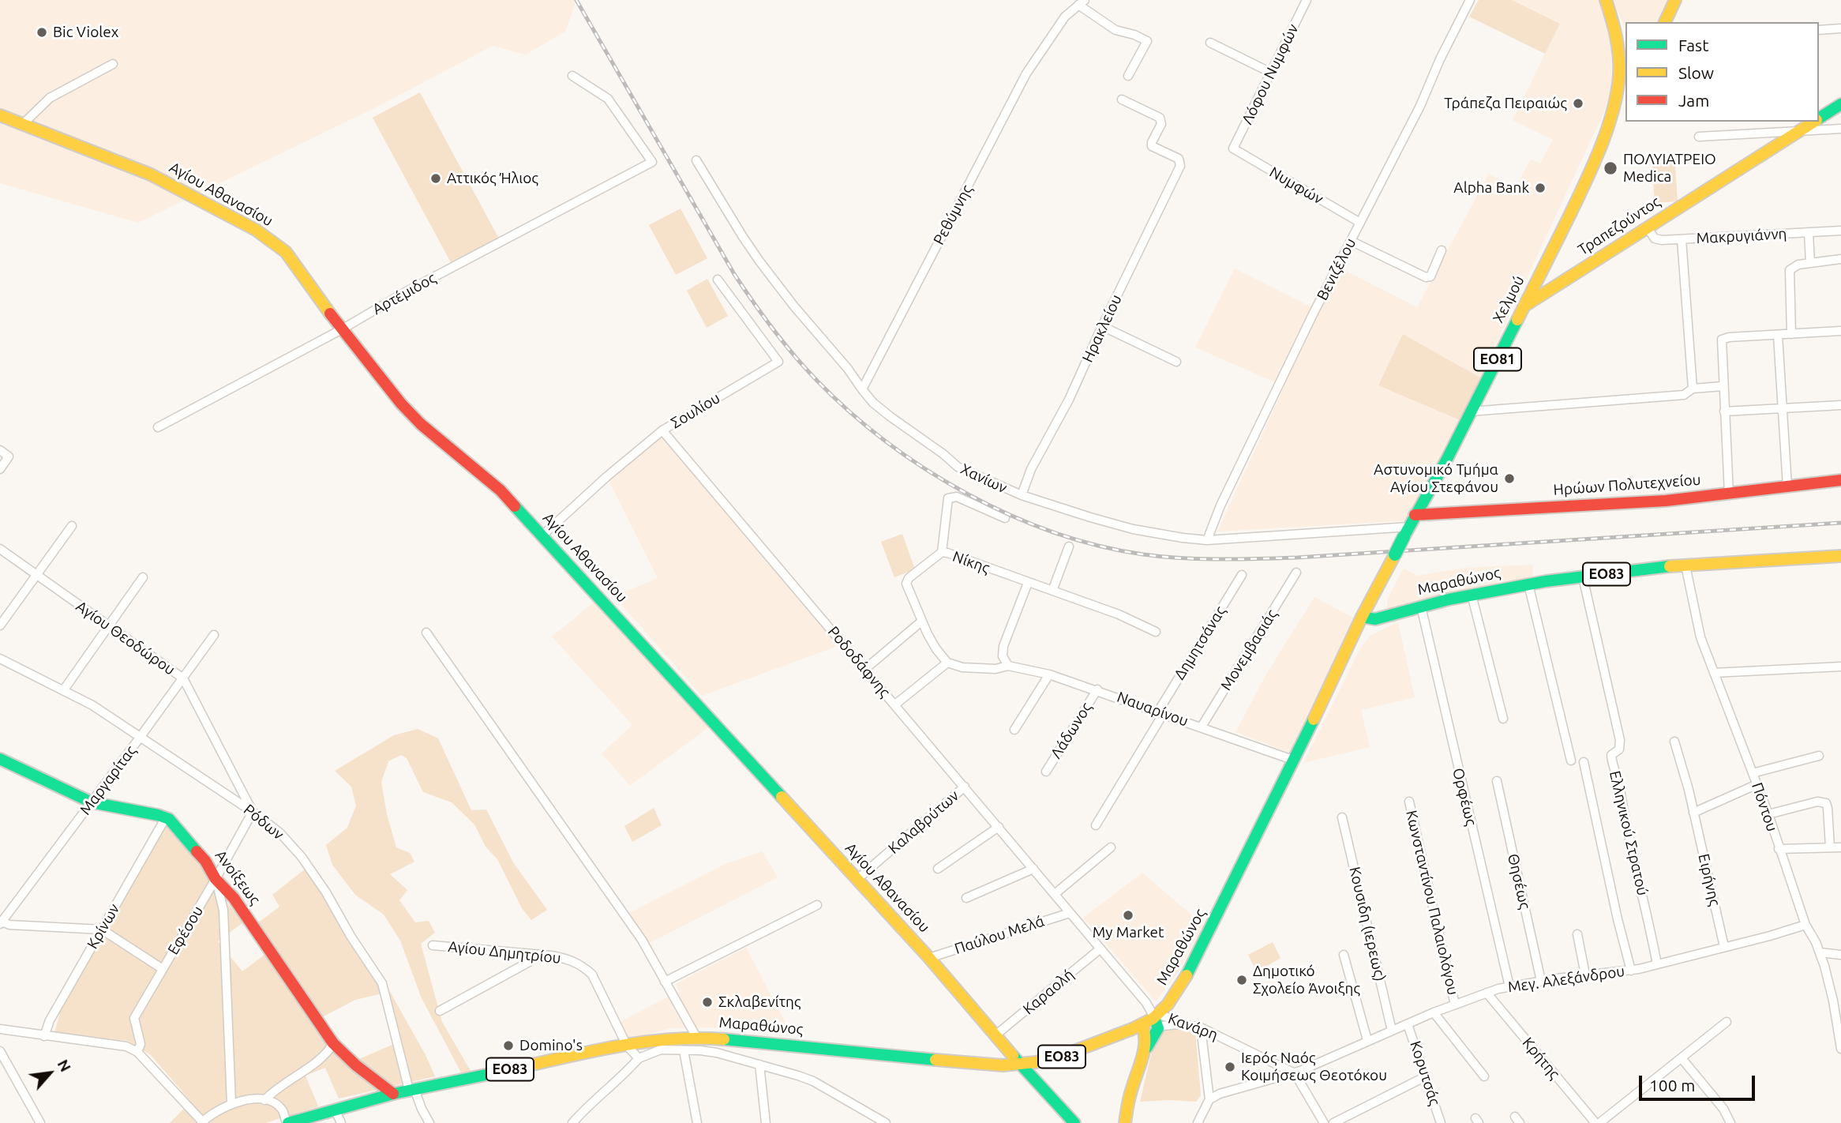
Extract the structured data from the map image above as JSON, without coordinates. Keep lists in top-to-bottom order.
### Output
{
  "streets": {
    "main road": [
      "Αγίου Αθανασίου",
      "Τραπεζούντος",
      "Χελμού",
      "ΕΟ81",
      "Ηρώων Πολυτεχνείου",
      "ΕΟ83",
      "Μαραθώνος",
      "Ανοίξεως"
    ],
    "street": [
      "Λόφου Νυμφών",
      "Νυμφών",
      "Ρεθύμνης",
      "Μακρυγιάννη",
      "Βενιζέλου",
      "Αρτέμιδος",
      "Ηρακλείου",
      "Σουλίου",
      "Χανίων",
      "Νίκης",
      "Αγίου Θεοδώρου",
      "Δημητσάνας",
      "Μονεμβασιάς",
      "Ροδοδάφνης",
      "Ναυαρίνου",
      "Λάδωνος",
      "Μαργαρίτας",
      "Ορφέως",
      "Πόντου",
      "Ρόδων",
      "Καλαβρύτων",
      "Ελληνικού Στρατού",
      "Ειρήνης",
      "Θησέως",
      "Κωνσταντίνου Παλαιολόγου",
      "Κουσιδη (ιερεως)",
      "Κρίνων",
      "Εφέσου",
      "Παύλου Μελά",
      "Αγίου Δημητρίου",
      "Μεγ. Αλεξάνδρου",
      "Καραολή",
      "Κανάρη",
      "Κρήτης",
      "Κορυτσάς"
    ]
  },
  "crossings": [
    ["Λόφου Νυμφών", "Νυμφών"],
    ["Νυμφών", "Βενιζέλου"],
    ["Αγίου Αθανασίου", "Αρτέμιδος"],
    ["Αγίου Αθανασίου", "Σουλίου"],
    ["Αγίου Αθανασίου", "Μαραθώνος"],
    ["Αγίου Αθανασίου", "Καλαβρύτων"],
    ["Αγίου Αθανασίου", "Παύλου Μελά"],
    ["Αγίου Αθανασίου", "Καραολή"],
    ["Ρεθύμνης", "Χανίων"],
    ["Τραπεζούντος", "Μακρυγιάννη"],
    ["Τραπεζούντος", "Χελμού"],
    ["Βενιζέλου", "Χανίων"],
    ["Χελμού", "Χανίων"],
    ["Χελμού", "Ηρώων Πολυτεχνείου"],
    ["Χελμού", "Μαραθώνος"],
    ["Ηρακλείου", "Χανίων"],
    ["Σουλίου", "Ροδοδάφνης"],
    ["Χανίων", "Ηρώων Πολυτεχνείου"],
    ["Μαραθώνος", "Ροδοδάφνης"],
    ["Μαραθώνος", "Ναυαρίνου"],
    ["Μαραθώνος", "Ορφέως"],
    ["Μαραθώνος", "Πόντου"],
    ["Μαραθώνος", "Ρόδων"],
    ["Μαραθώνος", "Ελληνικού Στρατού"],
    ["Μαραθώνος", "Ανοίξεως"],
    ["Μαραθώνος", "Αγίου Δημητρίου"],
    ["Μαραθώνος", "Κανάρη"],
    ["Αγίου Θεοδώρου", "Μαργαρίτας"],
    ["Αγίου Θεοδώρου", "Ρόδων"],
    ["Αγίου Θεοδώρου", "Εφέσου"],
    ["Δημητσάνας", "Ναυαρίνου"],
    ["Μονεμβασιάς", "Ναυαρίνου"],
    ["Ροδοδάφνης", "Καλαβρύτων"],
    ["Ροδοδάφνης", "Παύλου Μελά"],
    ["Ροδοδάφνης", "Καραολή"],
    ["Ροδοδάφνης", "Κανάρη"],
    ["Ναυαρίνου", "Λάδωνος"],
    ["Μαργαρίτας", "Ρόδων"],
    ["Ορφέως", "Μεγ. Αλεξάνδρου"],
    ["Πόντου", "Μεγ. Αλεξάνδρου"],
    ["Ρόδων", "Εφέσου"],
    ["Ελληνικού Στρατού", "Μεγ. Αλεξάνδρου"],
    ["Ανοίξεως", "Κρίνων"],
    ["Ανοίξεως", "Εφέσου"],
    ["Ειρήνης", "Μεγ. Αλεξάνδρου"],
    ["Θησέως", "Μεγ. Αλεξάνδρου"],
    ["Κωνσταντίνου Παλαιολόγου", "Μεγ. Αλεξάνδρου"],
    ["Κουσιδη (ιερεως)", "Μεγ. Αλεξάνδρου"],
    ["Μεγ. Αλεξάνδρου", "Κανάρη"],
    ["Μεγ. Αλεξάνδρου", "Κρήτης"],
    ["Μεγ. Αλεξάνδρου", "Κορυτσάς"]
  ],
  "places": [
    "Bic Violex",
    "Τράπεζα Πειραιώς",
    "ΠΟΛΥΙΑΤΡΕΙΟ Medica",
    "Αττικός Ήλιος",
    "Alpha Bank",
    "Αστυνομικό Τμήμα Αγίου Στεφάνου",
    "My Market",
    "Δημοτικό Σχολείο Άνοιξης",
    "Σκλαβενίτης",
    "Domino's",
    "Ιερός Ναός Κοιμήσεως Θεοτόκου"
  ],
  "legend": ["Fast", "Slow", "Jam"],
  "scale_bar": "100 m",
  "north": "top right"
}
